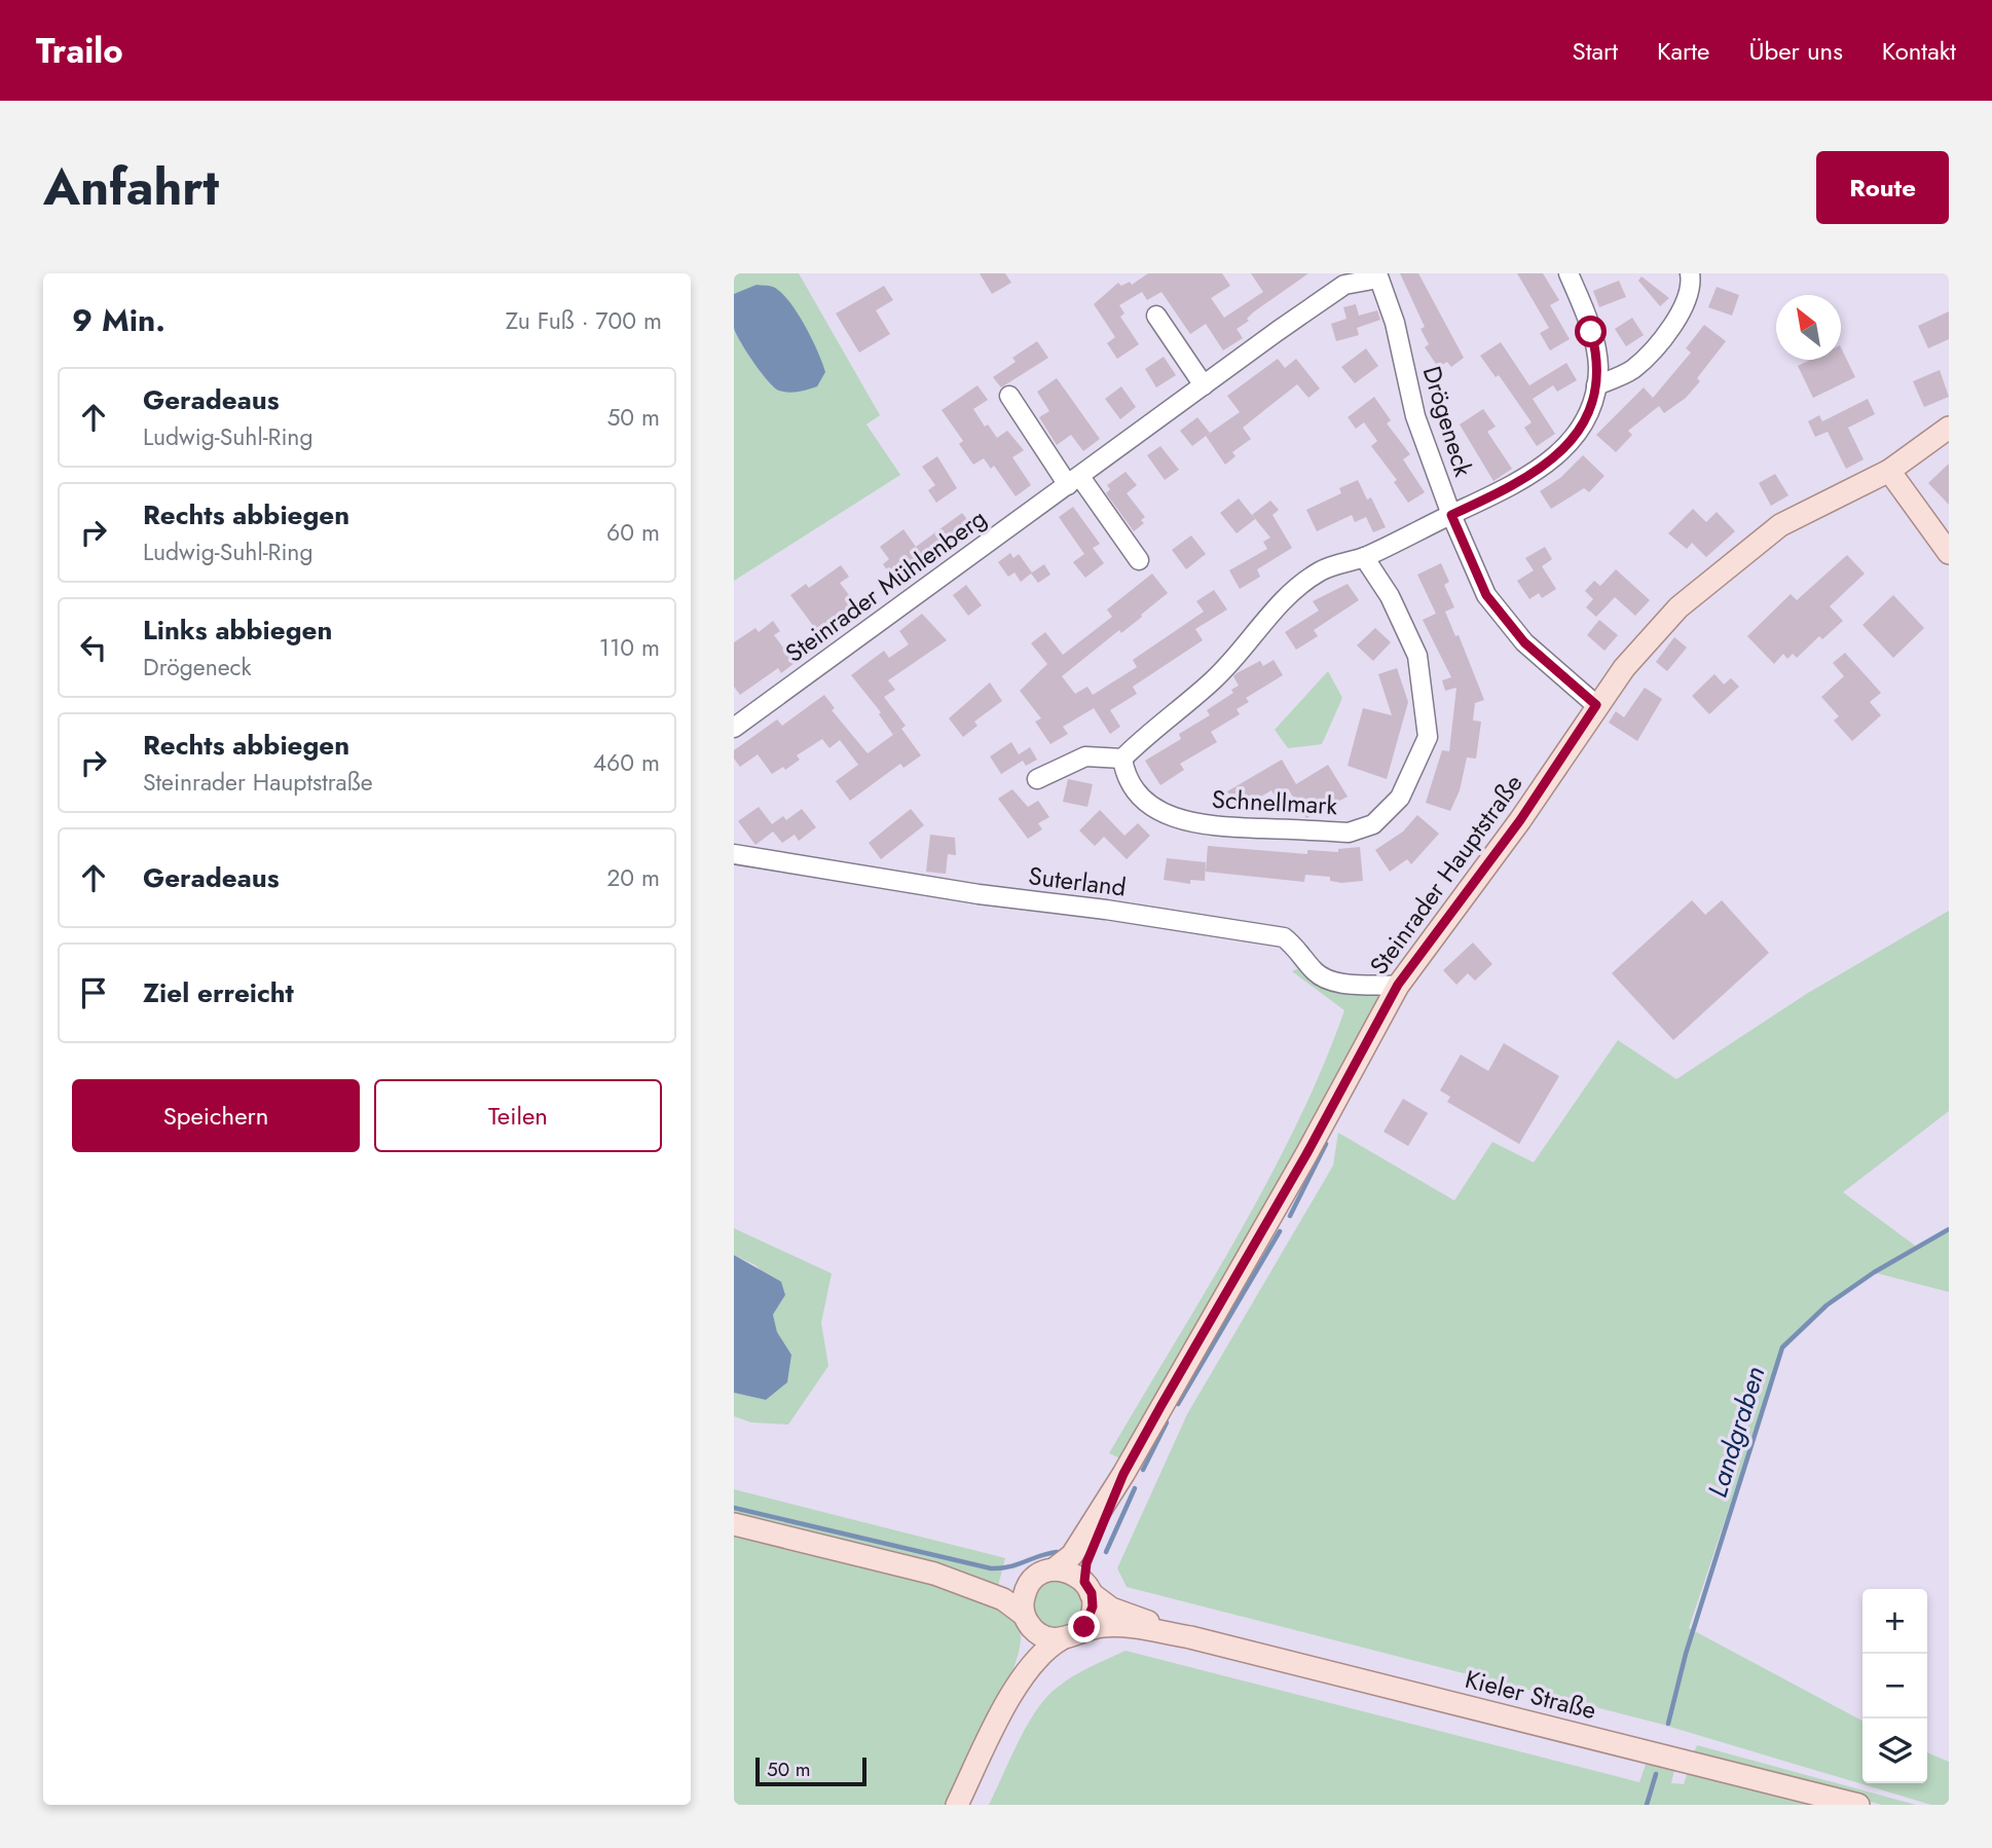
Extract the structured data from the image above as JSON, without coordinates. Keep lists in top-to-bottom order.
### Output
{
  "streets": {
    "main road": ["Steinrader Hauptstraße", "Kieler Straße"],
    "street": [
      "Drögeneck",
      "Steinrader Mühlenberg",
      "Schnellmark",
      "Suterland"
    ]
  },
  "crossings": [
    ["Drögeneck", "Steinrader Mühlenberg"],
    ["Drögeneck", "Steinrader Hauptstraße"],
    ["Steinrader Hauptstraße", "Suterland"],
    ["Steinrader Hauptstraße", "Kieler Straße"]
  ],
  "water": ["Landgraben"],
  "scale_bar": "50 m",
  "north": "top left",
  "page": {
    "header": "Trailo",
    "nav": [
      "Start",
      "Karte",
      "Über uns",
      "Kontakt"
    ],
    "title": "Anfahrt",
    "buttons": [
      "Route",
      ["Speichern", "Teilen"]
    ],
    "heading": ["9 Min.", "Zu Fuß · 700 m"],
    "list": [
      ["Geradeaus", "Ludwig-Suhl-Ring", "50 m"],
      ["Rechts abbiegen", "Ludwig-Suhl-Ring", "60 m"],
      ["Links abbiegen", "Drögeneck", "110 m"],
      ["Rechts abbiegen", "Steinrader Hauptstraße", "460 m"],
      ["Geradeaus", "20 m"],
      "Ziel erreicht"
    ],
    "map_buttons": ["+", "−"],
    "scale": "50 m"
  }
}
